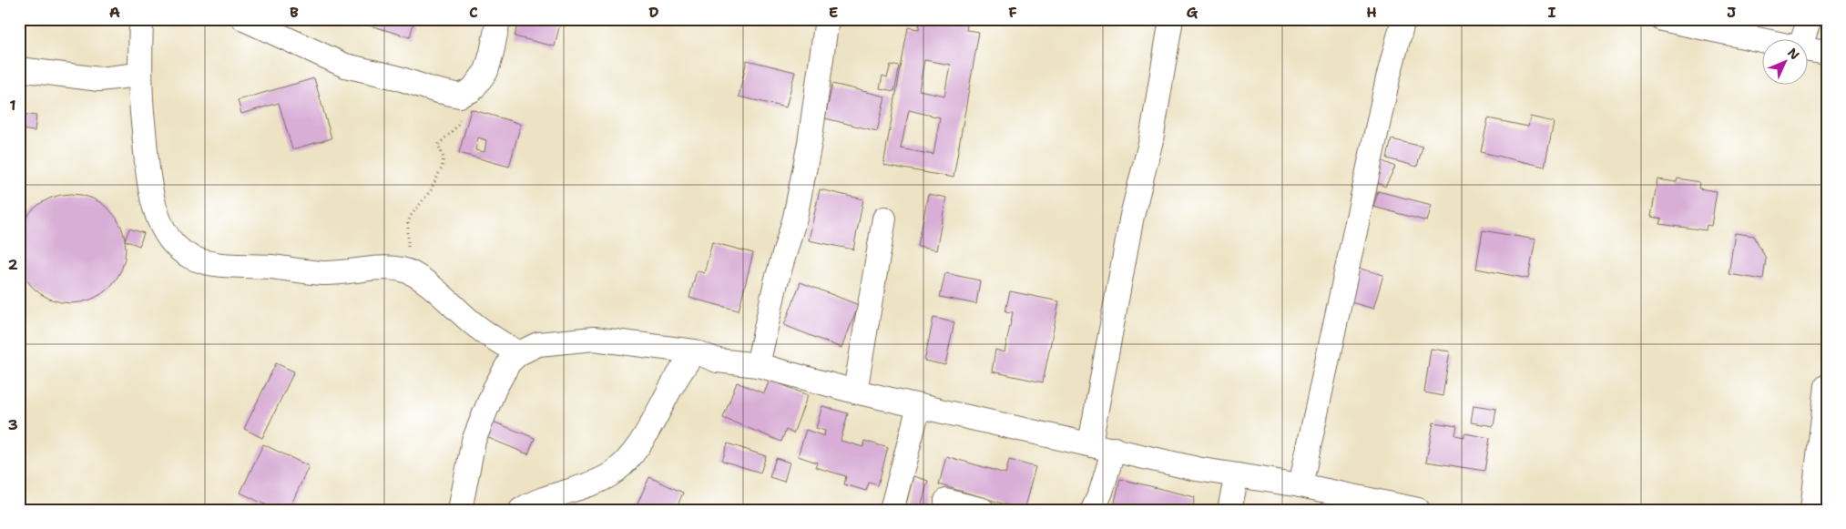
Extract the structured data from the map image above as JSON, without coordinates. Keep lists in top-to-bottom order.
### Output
{
  "north": "top right",
  "grid": {
    "columns": [
      "A",
      "B",
      "C",
      "D",
      "E",
      "F",
      "G",
      "H",
      "I",
      "J"
    ],
    "rows": ["1", "2", "3"]
  }
}
